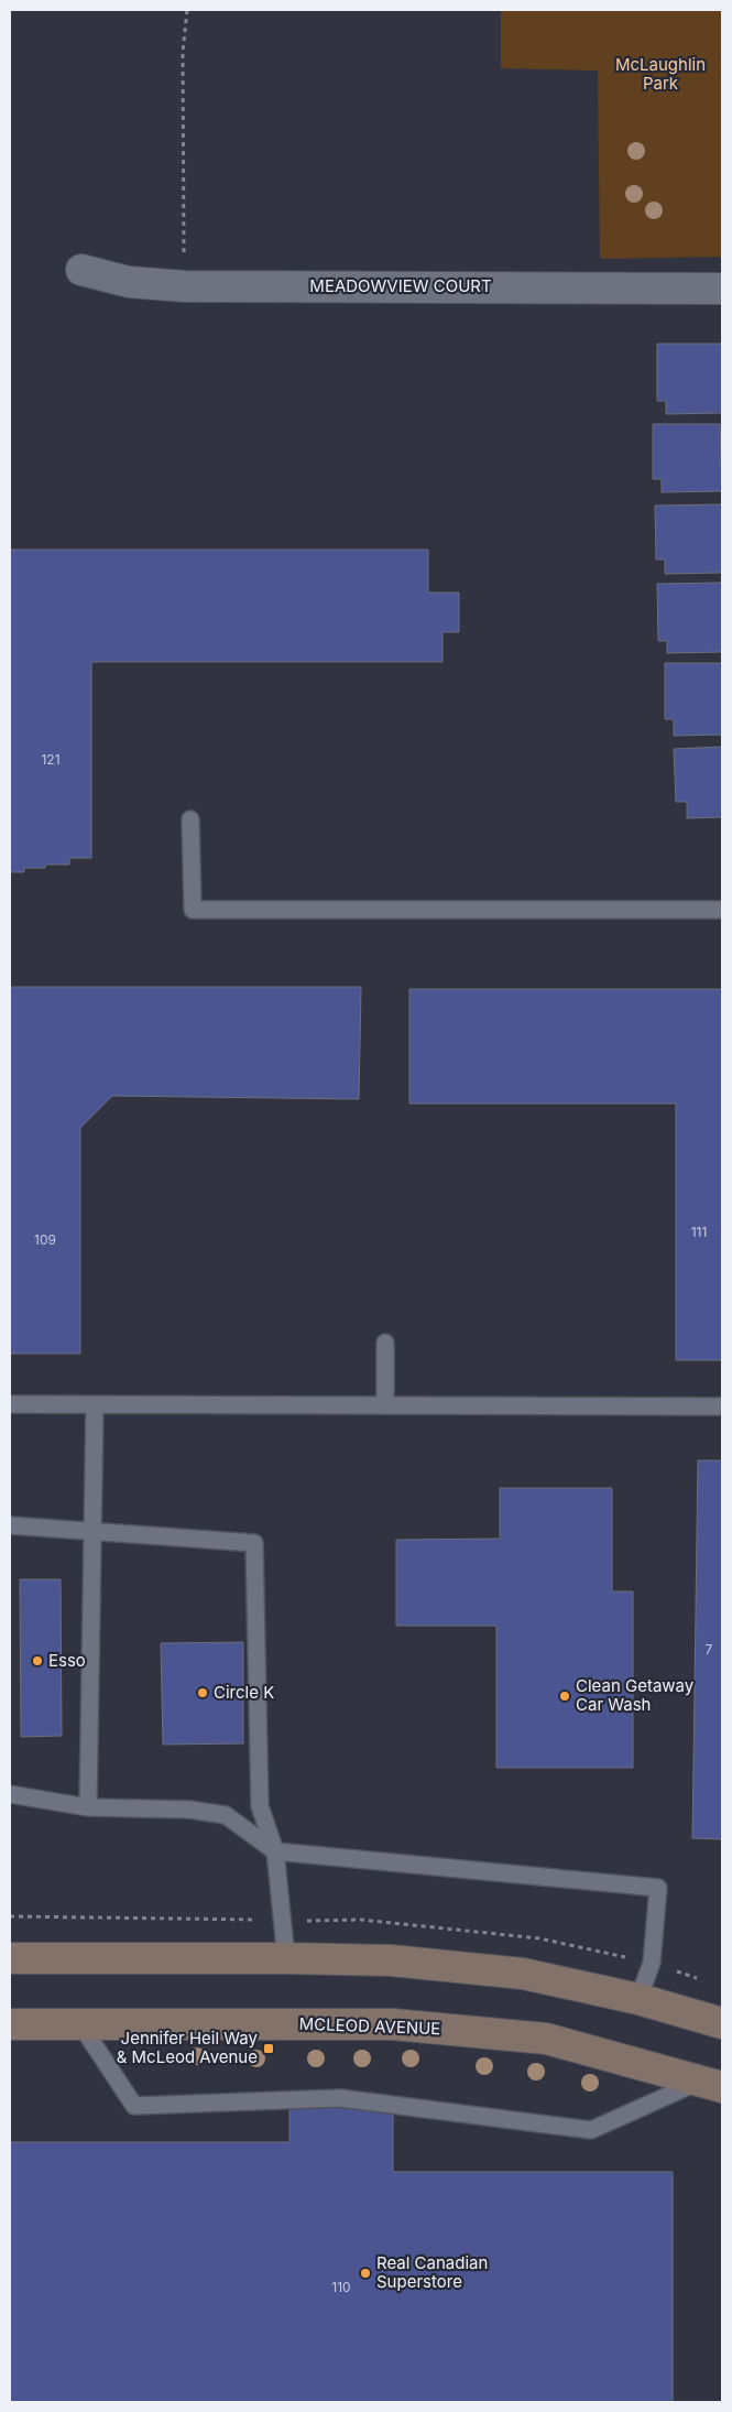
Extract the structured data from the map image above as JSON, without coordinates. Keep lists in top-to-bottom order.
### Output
{
  "streets": {
    "street": ["MEADOWVIEW COURT", "MCLEOD AVENUE"]
  },
  "parks": ["McLaughlin Park"],
  "places": {
    "other": [
      "Esso",
      "Circle K",
      "Clean Getaway Car Wash",
      "Real Canadian Superstore"
    ],
    "transit": ["Jennifer Heil Way & McLeod Avenue"]
  },
  "house_numbers": [
    "121",
    "111",
    "109",
    "7",
    "110"
  ]
}
